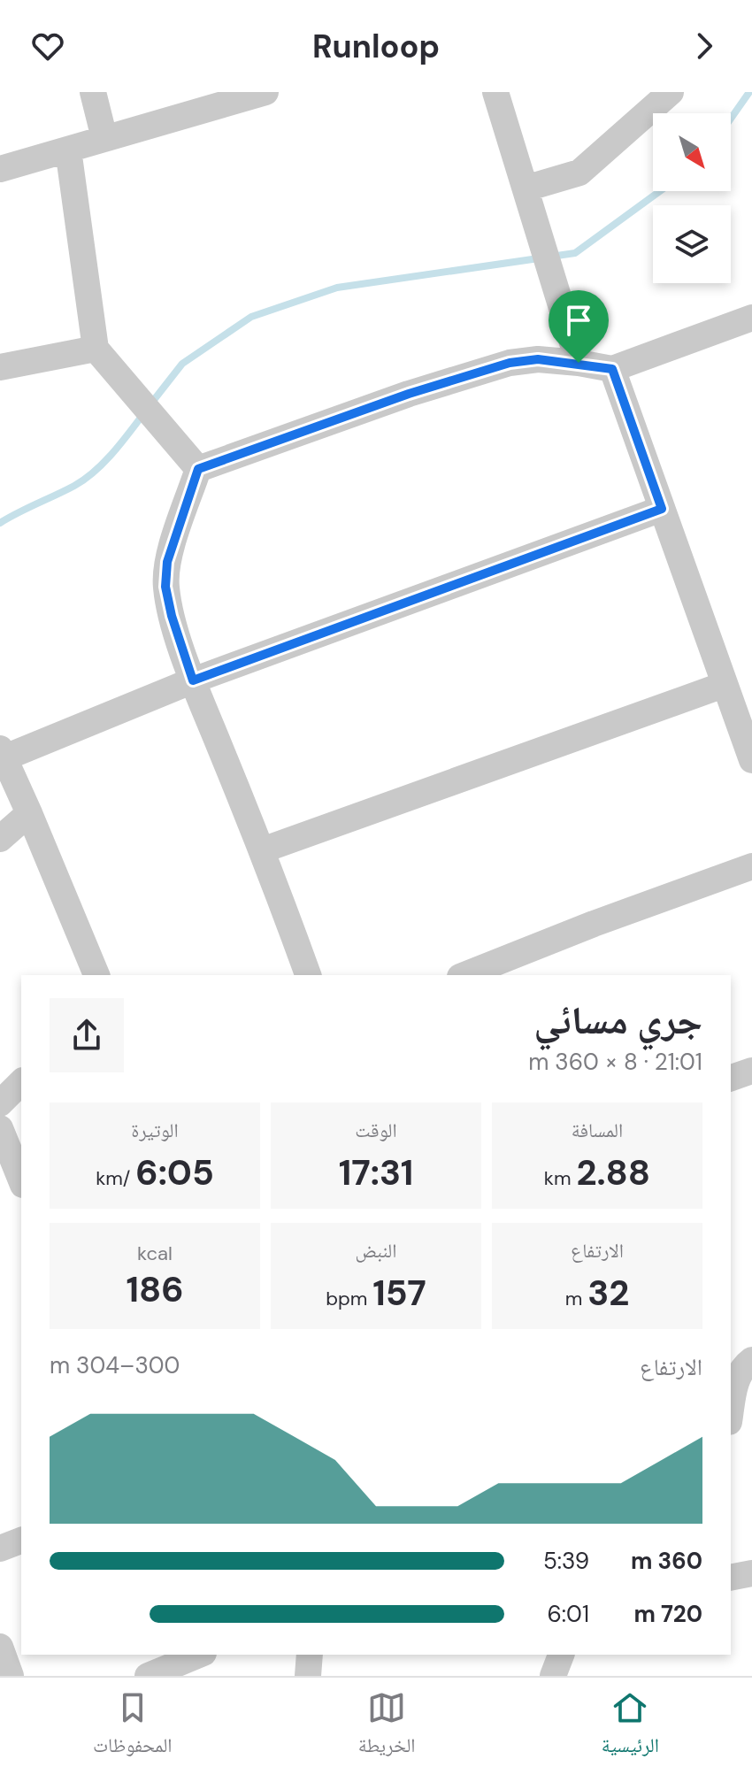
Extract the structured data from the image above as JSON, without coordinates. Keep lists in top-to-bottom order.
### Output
{
  "north": "bottom right",
  "page": {
    "header": "Runloop",
    "heading": ["جري مسائي", "21:01 · 8 × 360 m"],
    "stats": [
      ["المسافة", "2.88 km"],
      ["الوقت", "17:31"],
      ["الوتيرة", "6:05 /km"],
      ["الارتفاع", "32 m"],
      ["النبض", "157 bpm"],
      ["kcal", "186"]
    ],
    "chart": ["الارتفاع", "300–304 m"],
    "list": [
      {
        "name": "360 m",
        "note": "5:39"
      },
      {
        "name": "720 m",
        "note": "6:01"
      }
    ],
    "tabs": ["الرئيسية", "الخريطة", "المحفوظات"]
  }
}
